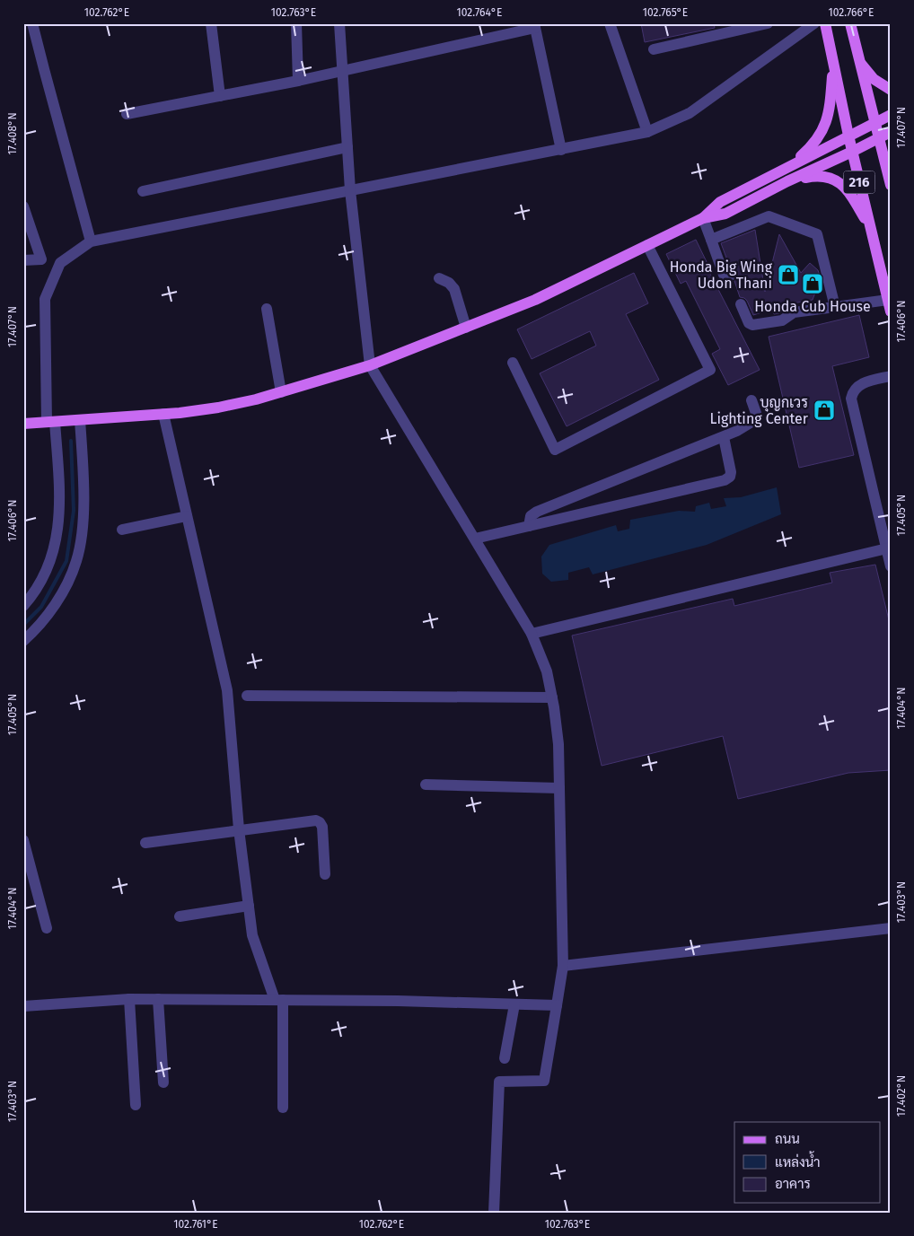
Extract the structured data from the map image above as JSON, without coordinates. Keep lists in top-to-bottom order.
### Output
{
  "streets": {
    "main road": ["216"]
  },
  "places": {
    "shop": ["Honda Big Wing Udon Thani", "Honda Cub House", "บุญกเวร Lighting Center"]
  },
  "legend": ["ถนน", "แหล่งน้ำ", "อาคาร"],
  "coordinates": [
    "102.762°E",
    "102.763°E",
    "102.764°E",
    "102.765°E",
    "102.766°E",
    "17.407°N",
    "17.408°N",
    "17.406°N",
    "17.405°N",
    "17.404°N",
    "17.403°N",
    "17.402°N",
    "102.761°E"
  ]
}
